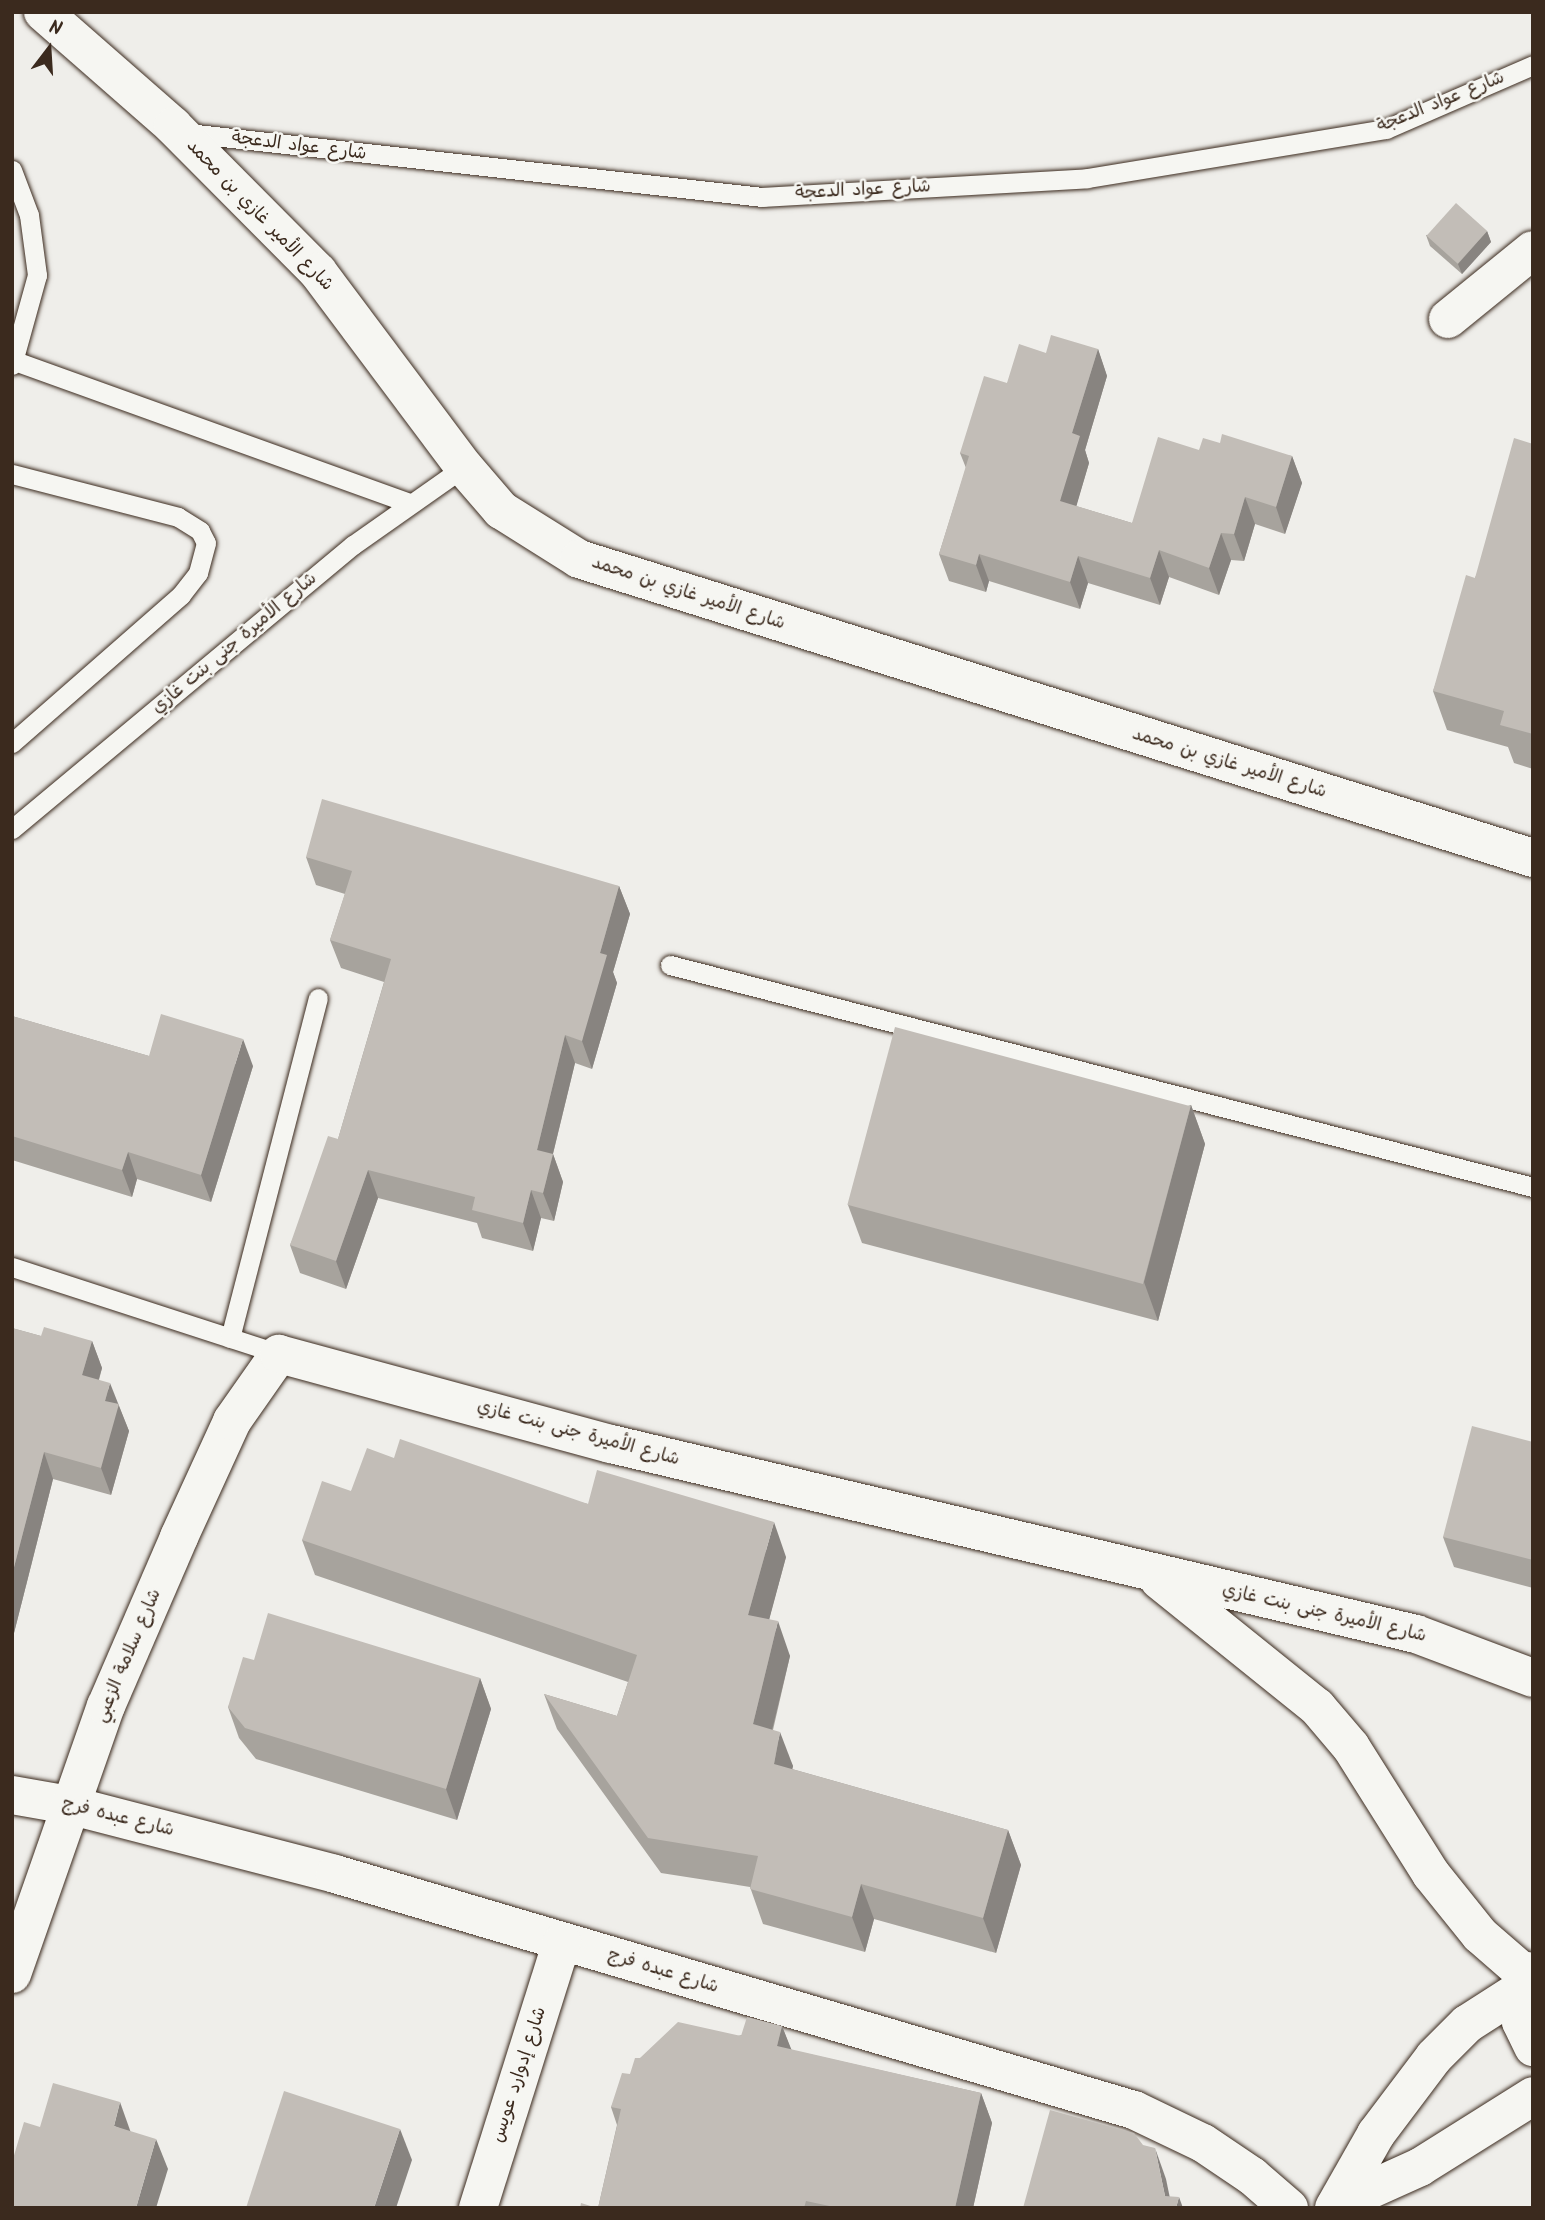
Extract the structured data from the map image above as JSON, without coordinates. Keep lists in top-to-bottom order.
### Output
{
  "streets": {
    "street": [
      "شارع الأمير غازي بن محمد",
      "شارع الأميرة جنى بنت غازي",
      "شارع سلامة الزعبي",
      "شارع عبده فرج",
      "شارع إدوارد عويس"
    ],
    "lane": ["شارع عواد الدعجة"]
  },
  "crossings": [
    ["شارع عواد الدعجة", "شارع الأمير غازي بن محمد"],
    ["شارع الأمير غازي بن محمد", "شارع الأميرة جنى بنت غازي"],
    ["شارع الأميرة جنى بنت غازي", "شارع سلامة الزعبي"],
    ["شارع سلامة الزعبي", "شارع عبده فرج"],
    ["شارع عبده فرج", "شارع إدوارد عويس"]
  ],
  "north": "top"
}
